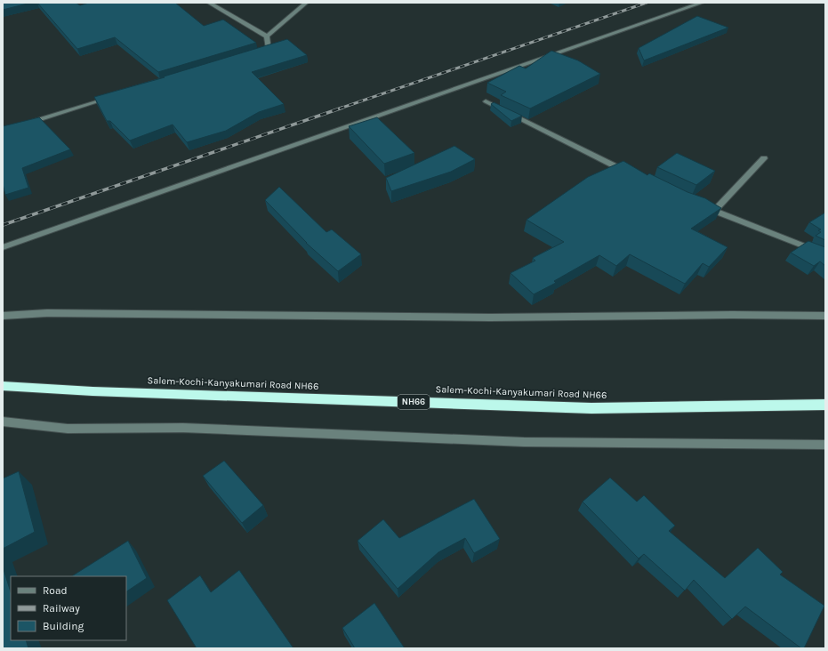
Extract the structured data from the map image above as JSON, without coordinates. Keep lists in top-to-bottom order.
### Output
{
  "streets": {
    "highway": ["Salem-Kochi-Kanyakumari Road NH66", "NH66"]
  },
  "legend": ["Road", "Railway", "Building"]
}
